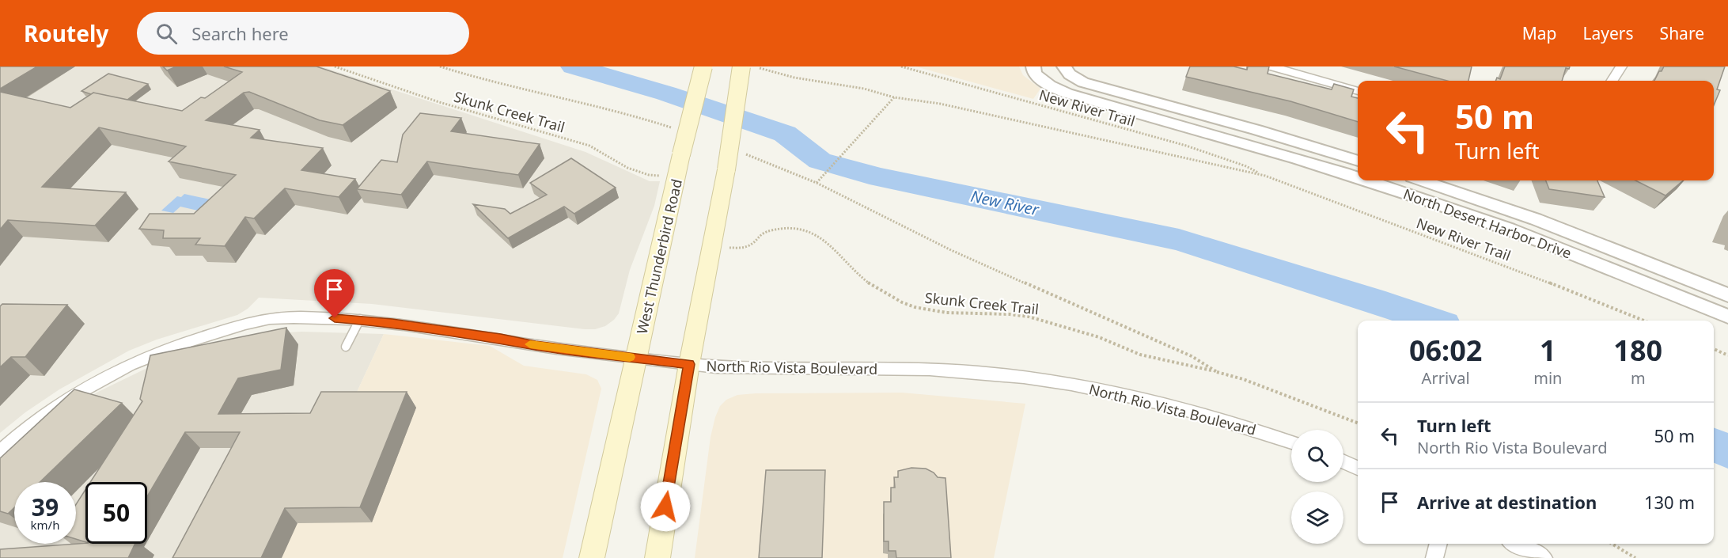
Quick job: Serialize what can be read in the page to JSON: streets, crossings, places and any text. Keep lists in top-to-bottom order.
{
  "streets": {
    "main road": ["West Thunderbird Road"],
    "street": ["North Desert Harbor Drive", "North Rio Vista Boulevard"],
    "path": ["New River Trail", "Skunk Creek Trail"]
  },
  "crossings": [
    ["Skunk Creek Trail", "West Thunderbird Road"],
    ["West Thunderbird Road", "North Rio Vista Boulevard"]
  ],
  "water": ["New River"],
  "page": {
    "header": "Routely",
    "search": "Search here",
    "nav": ["Map", "Layers", "Share"],
    "turn": ["50 m", "Turn left"],
    "eta": [
      "06:02",
      "Arrival",
      "1",
      "min",
      "180",
      "m"
    ],
    "list": [
      {
        "name": "Turn left",
        "note": "North Rio Vista Boulevard",
        "value": "50 m"
      },
      {
        "name": "Arrive at destination",
        "value": "130 m"
      }
    ],
    "speed": "39 km/h",
    "limit": "50"
  }
}
